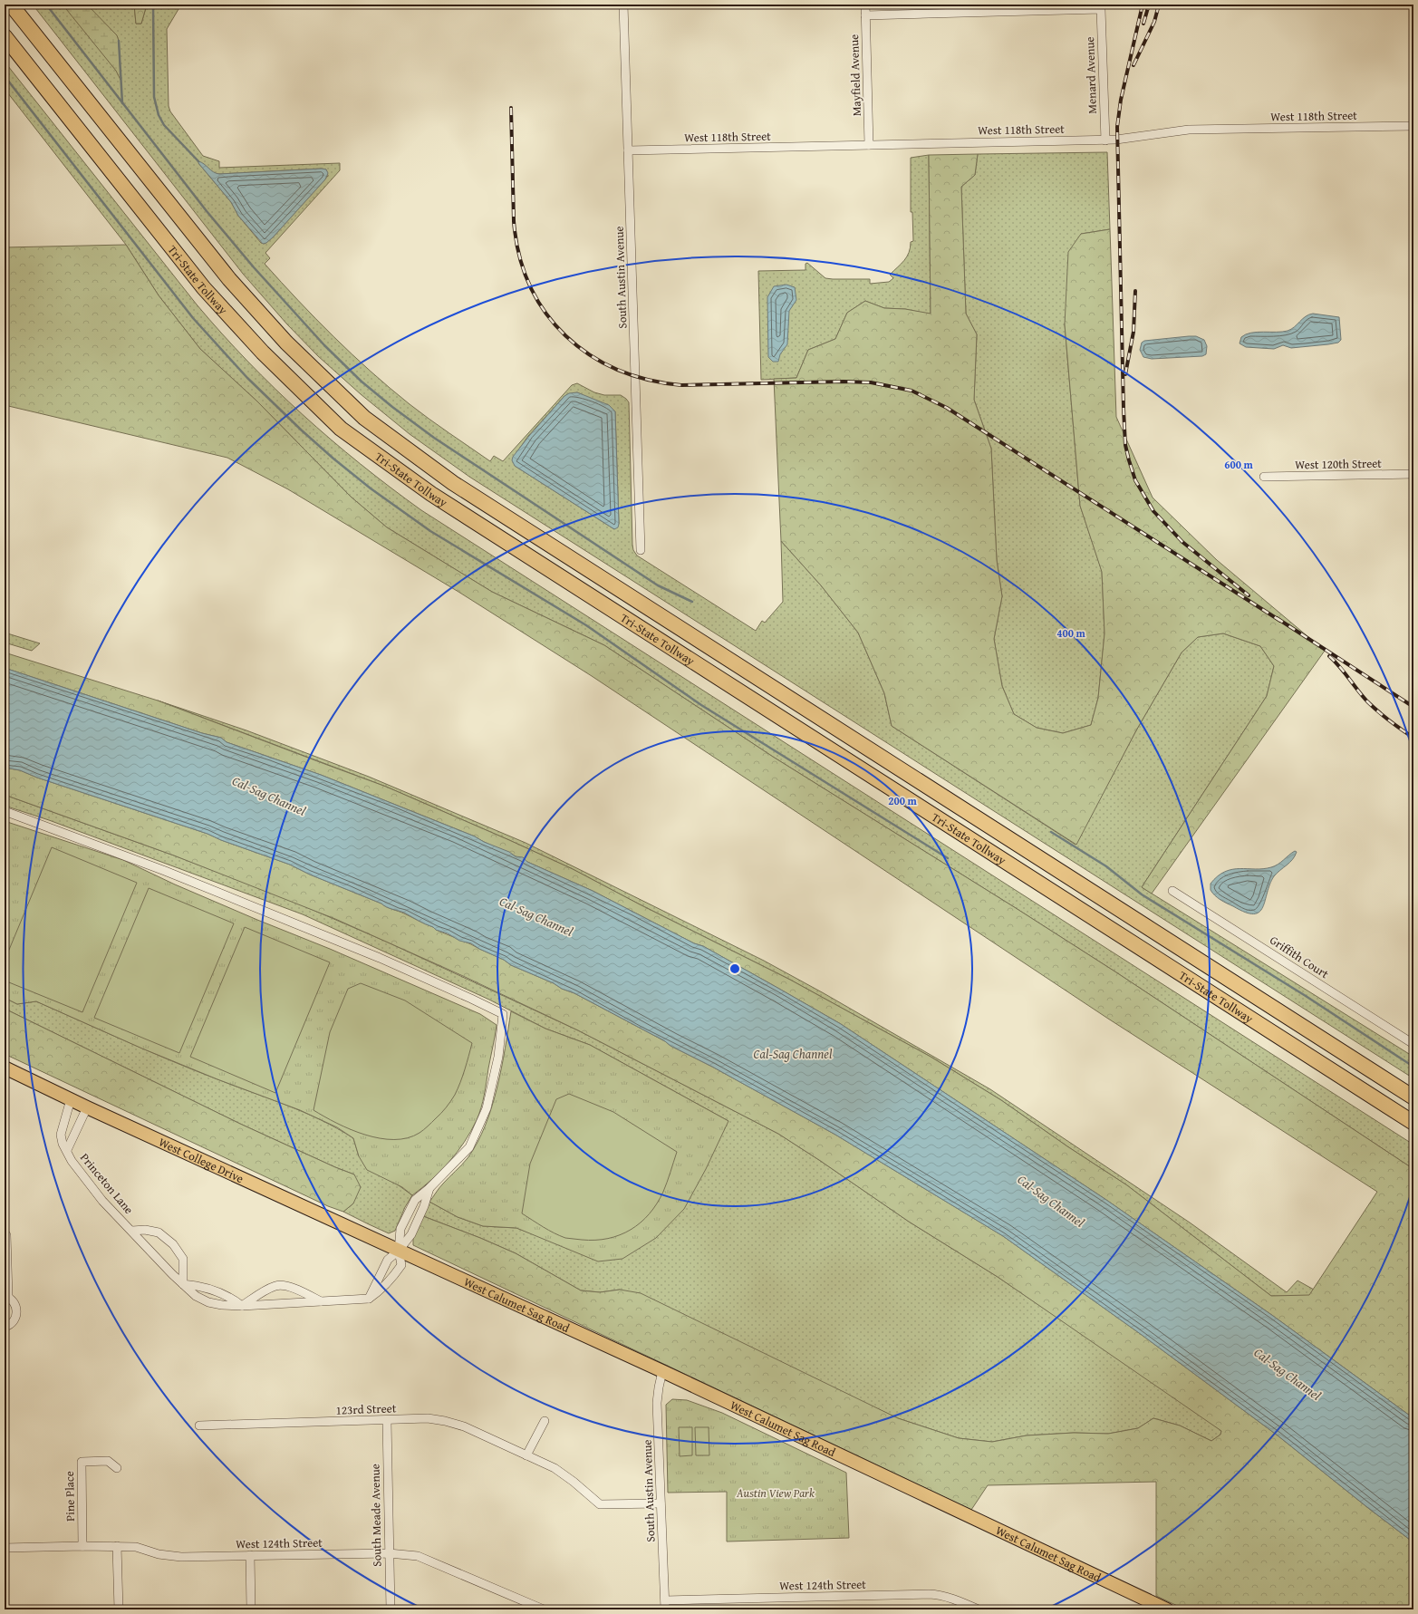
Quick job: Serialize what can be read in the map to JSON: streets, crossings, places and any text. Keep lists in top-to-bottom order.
{
  "streets": {
    "highway": ["Tri-State Tollway"],
    "main road": ["West College Drive", "West Calumet Sag Road"],
    "street": [
      "Mayfield Avenue",
      "Menard Avenue",
      "West 118th Street",
      "South Austin Avenue",
      "West 120th Street",
      "Griffith Court",
      "Princeton Lane",
      "123rd Street",
      "Pine Place",
      "South Meade Avenue",
      "West 124th Street"
    ]
  },
  "crossings": [
    ["Mayfield Avenue", "Menard Avenue"],
    ["Mayfield Avenue", "West 118th Street"],
    ["Menard Avenue", "West 118th Street"],
    ["West 118th Street", "South Austin Avenue"],
    ["South Austin Avenue", "West Calumet Sag Road"],
    ["South Austin Avenue", "123rd Street"],
    ["South Austin Avenue", "West 124th Street"],
    ["West College Drive", "Princeton Lane"],
    ["West College Drive", "West Calumet Sag Road"],
    ["Princeton Lane", "West Calumet Sag Road"],
    ["123rd Street", "South Meade Avenue"],
    ["Pine Place", "West 124th Street"],
    ["South Meade Avenue", "West 124th Street"]
  ],
  "water": ["Cal-Sag Channel"],
  "parks": ["Austin View Park"],
  "rings": ["600 m", "400 m", "200 m"]
}
